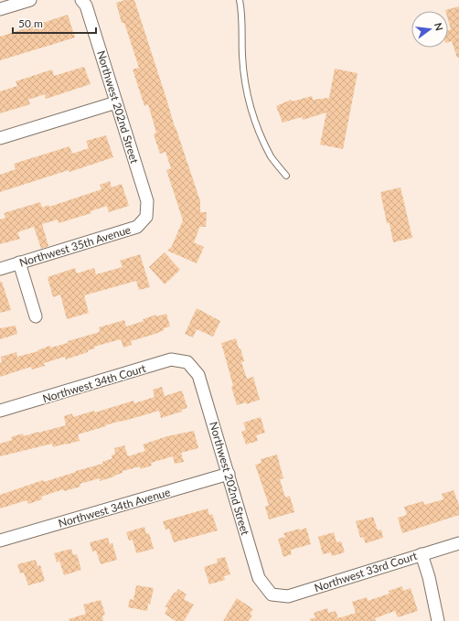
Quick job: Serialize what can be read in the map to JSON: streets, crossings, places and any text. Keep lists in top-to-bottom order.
{
  "streets": {
    "street": [
      "Northwest 202nd Street",
      "Northwest 35th Avenue",
      "Northwest 34th Court",
      "Northwest 34th Avenue",
      "Northwest 33rd Court"
    ]
  },
  "crossings": [
    ["Northwest 202nd Street", "Northwest 35th Avenue"],
    ["Northwest 202nd Street", "Northwest 34th Court"],
    ["Northwest 202nd Street", "Northwest 34th Avenue"],
    ["Northwest 202nd Street", "Northwest 33rd Court"]
  ],
  "scale_bar": "50 m",
  "north": "right"
}
